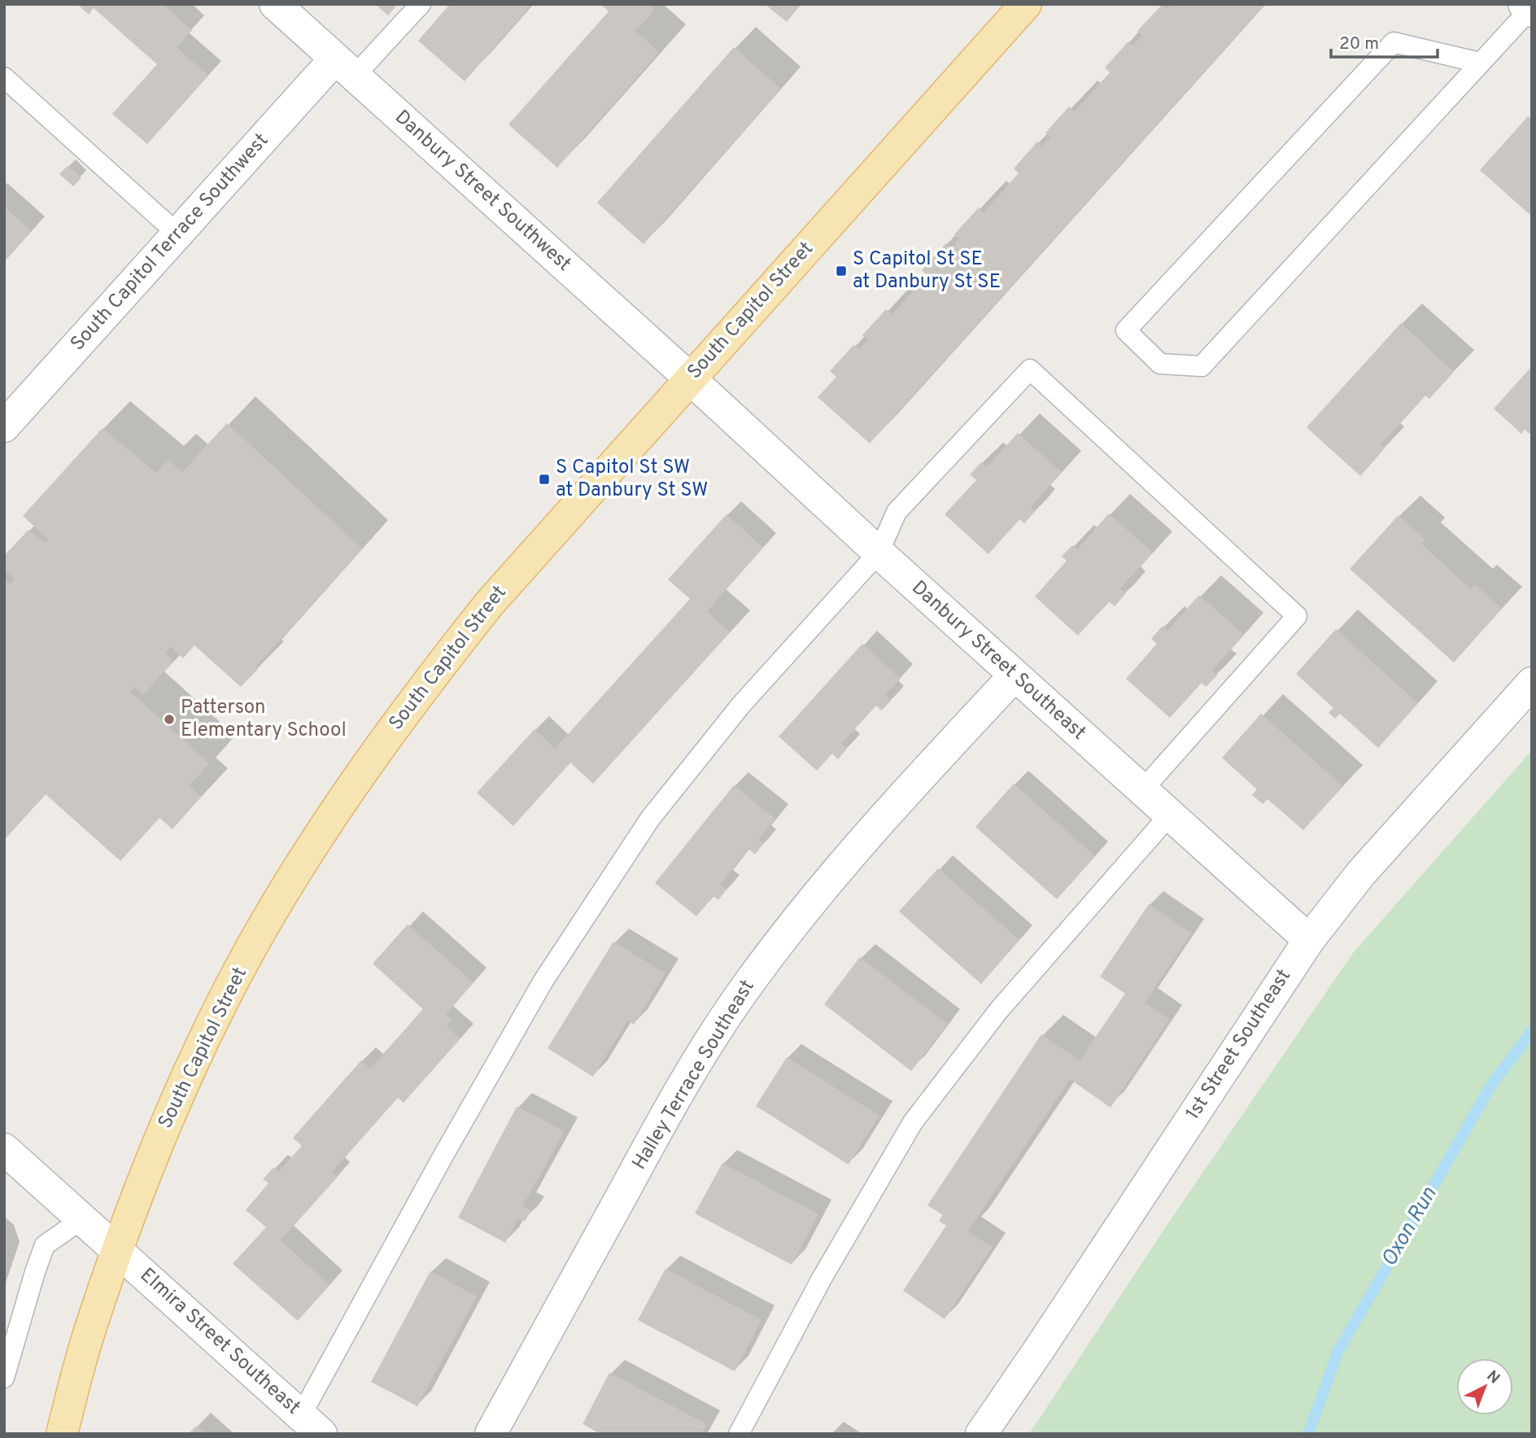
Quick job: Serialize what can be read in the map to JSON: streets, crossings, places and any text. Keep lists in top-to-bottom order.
{
  "streets": {
    "main road": ["South Capitol Street"],
    "street": [
      "Danbury Street Southwest",
      "South Capitol Terrace Southwest",
      "Danbury Street Southeast",
      "1st Street Southeast",
      "Halley Terrace Southeast",
      "Elmira Street Southeast"
    ]
  },
  "crossings": [
    ["Danbury Street Southwest", "South Capitol Terrace Southwest"],
    ["Danbury Street Southwest", "South Capitol Street"],
    ["Danbury Street Southwest", "Danbury Street Southeast"],
    ["South Capitol Street", "Danbury Street Southeast"],
    ["South Capitol Street", "Elmira Street Southeast"],
    ["Danbury Street Southeast", "1st Street Southeast"],
    ["Danbury Street Southeast", "Halley Terrace Southeast"]
  ],
  "water": ["Oxon Run"],
  "places": {
    "transit": ["S Capitol St SE at Danbury St SE", "S Capitol St SW at Danbury St SW"],
    "other": ["Patterson Elementary School"]
  },
  "scale_bar": "20 m",
  "north": "top right"
}
